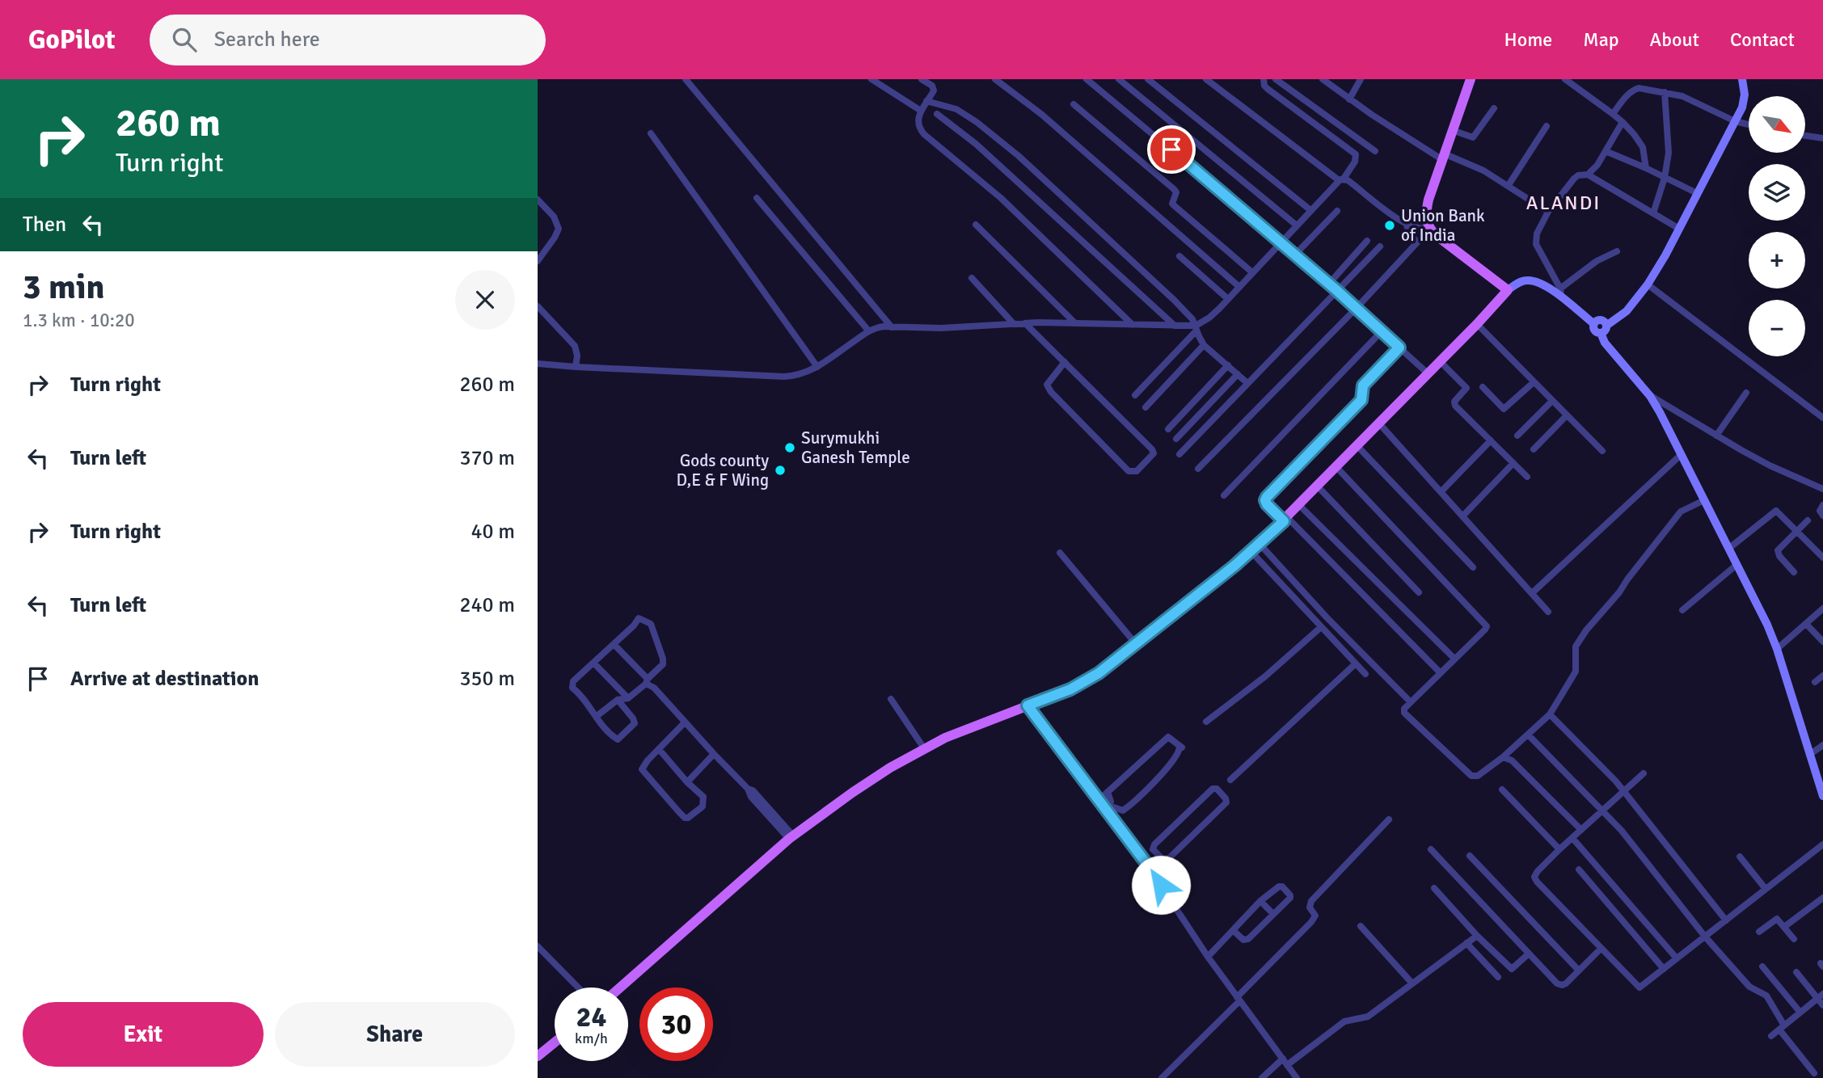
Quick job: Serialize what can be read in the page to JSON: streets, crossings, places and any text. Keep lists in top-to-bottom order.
{
  "districts": ["ALANDI"],
  "places": ["Union Bank of India", "Surymukhi Ganesh Temple", "Gods county D,E & F Wing"],
  "north": "bottom right",
  "page": {
    "header": "GoPilot",
    "search": "Search here",
    "nav": [
      "Home",
      "Map",
      "About",
      "Contact"
    ],
    "turn": ["260 m", "Turn right"],
    "map_buttons": ["+", "−"],
    "then": "Then",
    "heading": ["3 min", "1.3 km · 10:20"],
    "list": [
      {
        "name": "Turn right",
        "value": "260 m"
      },
      {
        "name": "Turn left",
        "value": "370 m"
      },
      {
        "name": "Turn right",
        "value": "40 m"
      },
      {
        "name": "Turn left",
        "value": "240 m"
      },
      {
        "name": "Arrive at destination",
        "value": "350 m"
      }
    ],
    "speed": "24 km/h",
    "limit": "30",
    "buttons": ["Exit", "Share"]
  }
}
